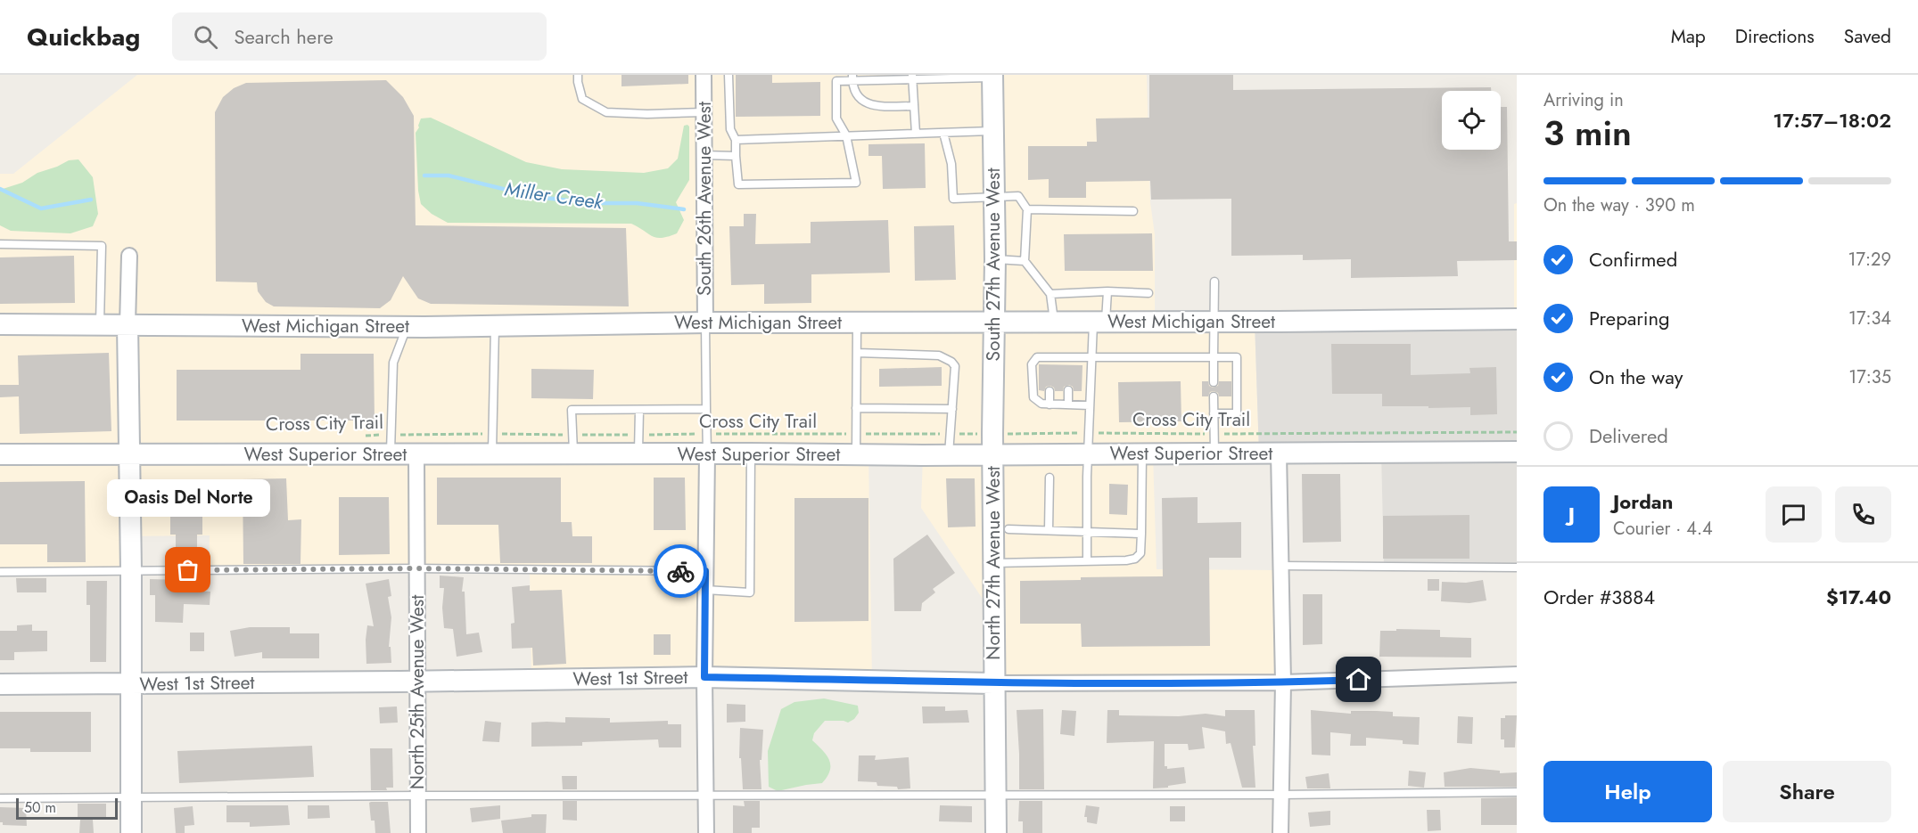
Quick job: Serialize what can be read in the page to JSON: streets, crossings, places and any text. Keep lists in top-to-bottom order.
{
  "streets": {
    "street": [
      "South 26th Avenue West",
      "South 27th Avenue West",
      "West Michigan Street",
      "West Superior Street",
      "North 27th Avenue West",
      "West 1st Street",
      "North 25th Avenue West"
    ],
    "path": ["Cross City Trail"]
  },
  "crossings": [
    ["South 26th Avenue West", "West Michigan Street"],
    ["South 27th Avenue West", "West Michigan Street"],
    ["South 27th Avenue West", "Cross City Trail"],
    ["South 27th Avenue West", "West Superior Street"],
    ["South 27th Avenue West", "North 27th Avenue West"],
    ["Cross City Trail", "West Superior Street"],
    ["West Superior Street", "North 27th Avenue West"],
    ["West Superior Street", "North 25th Avenue West"],
    ["North 27th Avenue West", "West 1st Street"],
    ["West 1st Street", "North 25th Avenue West"]
  ],
  "water": ["Miller Creek"],
  "places": ["Oasis Del Norte"],
  "scale_bar": "50 m",
  "page": {
    "header": "Quickbag",
    "search": "Search here",
    "nav": ["Map", "Directions", "Saved"],
    "heading": ["3 min", "Arriving in", "17:57–18:02"],
    "panel": [
      "Jordan",
      "Courier · 4.4",
      "Order #3884",
      "$17.40"
    ],
    "bar": "On the way · 390 m",
    "list": [
      ["Confirmed", "17:29"],
      ["Preparing", "17:34"],
      ["On the way", "17:35"],
      "Delivered"
    ],
    "bubble": "Oasis Del Norte",
    "round": "J",
    "buttons": ["Help", "Share"],
    "scale": "50 m"
  }
}
